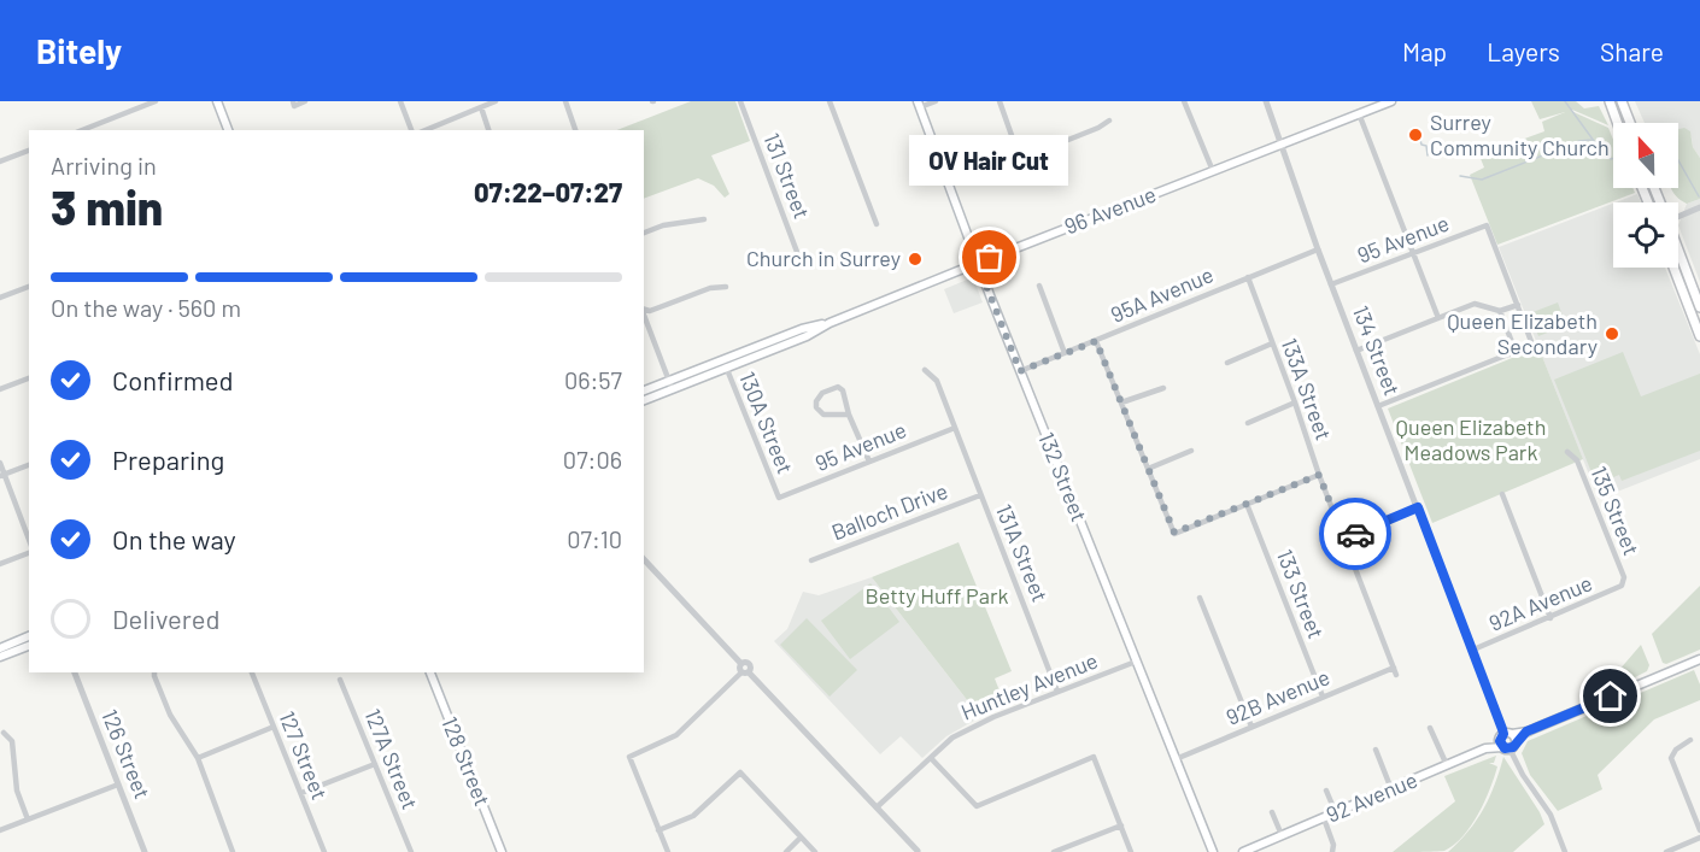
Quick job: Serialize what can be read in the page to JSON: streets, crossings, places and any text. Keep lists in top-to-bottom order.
{
  "streets": {
    "main road": [
      "96 Avenue",
      "132 Street",
      "128 Street",
      "92 Avenue"
    ],
    "street": [
      "131 Street",
      "95 Avenue",
      "95A Avenue",
      "134 Street",
      "133A Street",
      "130A Street",
      "135 Street",
      "Balloch Drive",
      "131A Street",
      "133 Street",
      "92A Avenue",
      "Huntley Avenue",
      "92B Avenue",
      "126 Street",
      "127 Street",
      "127A Street"
    ]
  },
  "crossings": [
    ["96 Avenue", "134 Street"],
    ["96 Avenue", "130A Street"],
    ["96 Avenue", "132 Street"],
    ["95 Avenue", "134 Street"],
    ["95 Avenue", "130A Street"],
    ["95 Avenue", "131A Street"],
    ["95A Avenue", "134 Street"],
    ["95A Avenue", "133A Street"],
    ["95A Avenue", "132 Street"],
    ["134 Street", "92A Avenue"],
    ["134 Street", "92 Avenue"],
    ["133A Street", "92B Avenue"],
    ["132 Street", "Huntley Avenue"],
    ["132 Street", "92B Avenue"],
    ["135 Street", "92A Avenue"],
    ["Balloch Drive", "131A Street"],
    ["131A Street", "Huntley Avenue"],
    ["133 Street", "92B Avenue"]
  ],
  "parks": ["Queen Elizabeth Meadows Park", "Betty Huff Park"],
  "places": [
    "Surrey Community Church",
    "OV Hair Cut",
    "Church in Surrey",
    "Queen Elizabeth Secondary"
  ],
  "north": "top",
  "page": {
    "header": "Bitely",
    "nav": ["Map", "Layers", "Share"],
    "heading": ["3 min", "Arriving in", "07:22–07:27"],
    "bubble": "OV Hair Cut",
    "bar": "On the way · 560 m",
    "list": [
      ["Confirmed", "06:57"],
      ["Preparing", "07:06"],
      ["On the way", "07:10"],
      "Delivered"
    ]
  }
}
